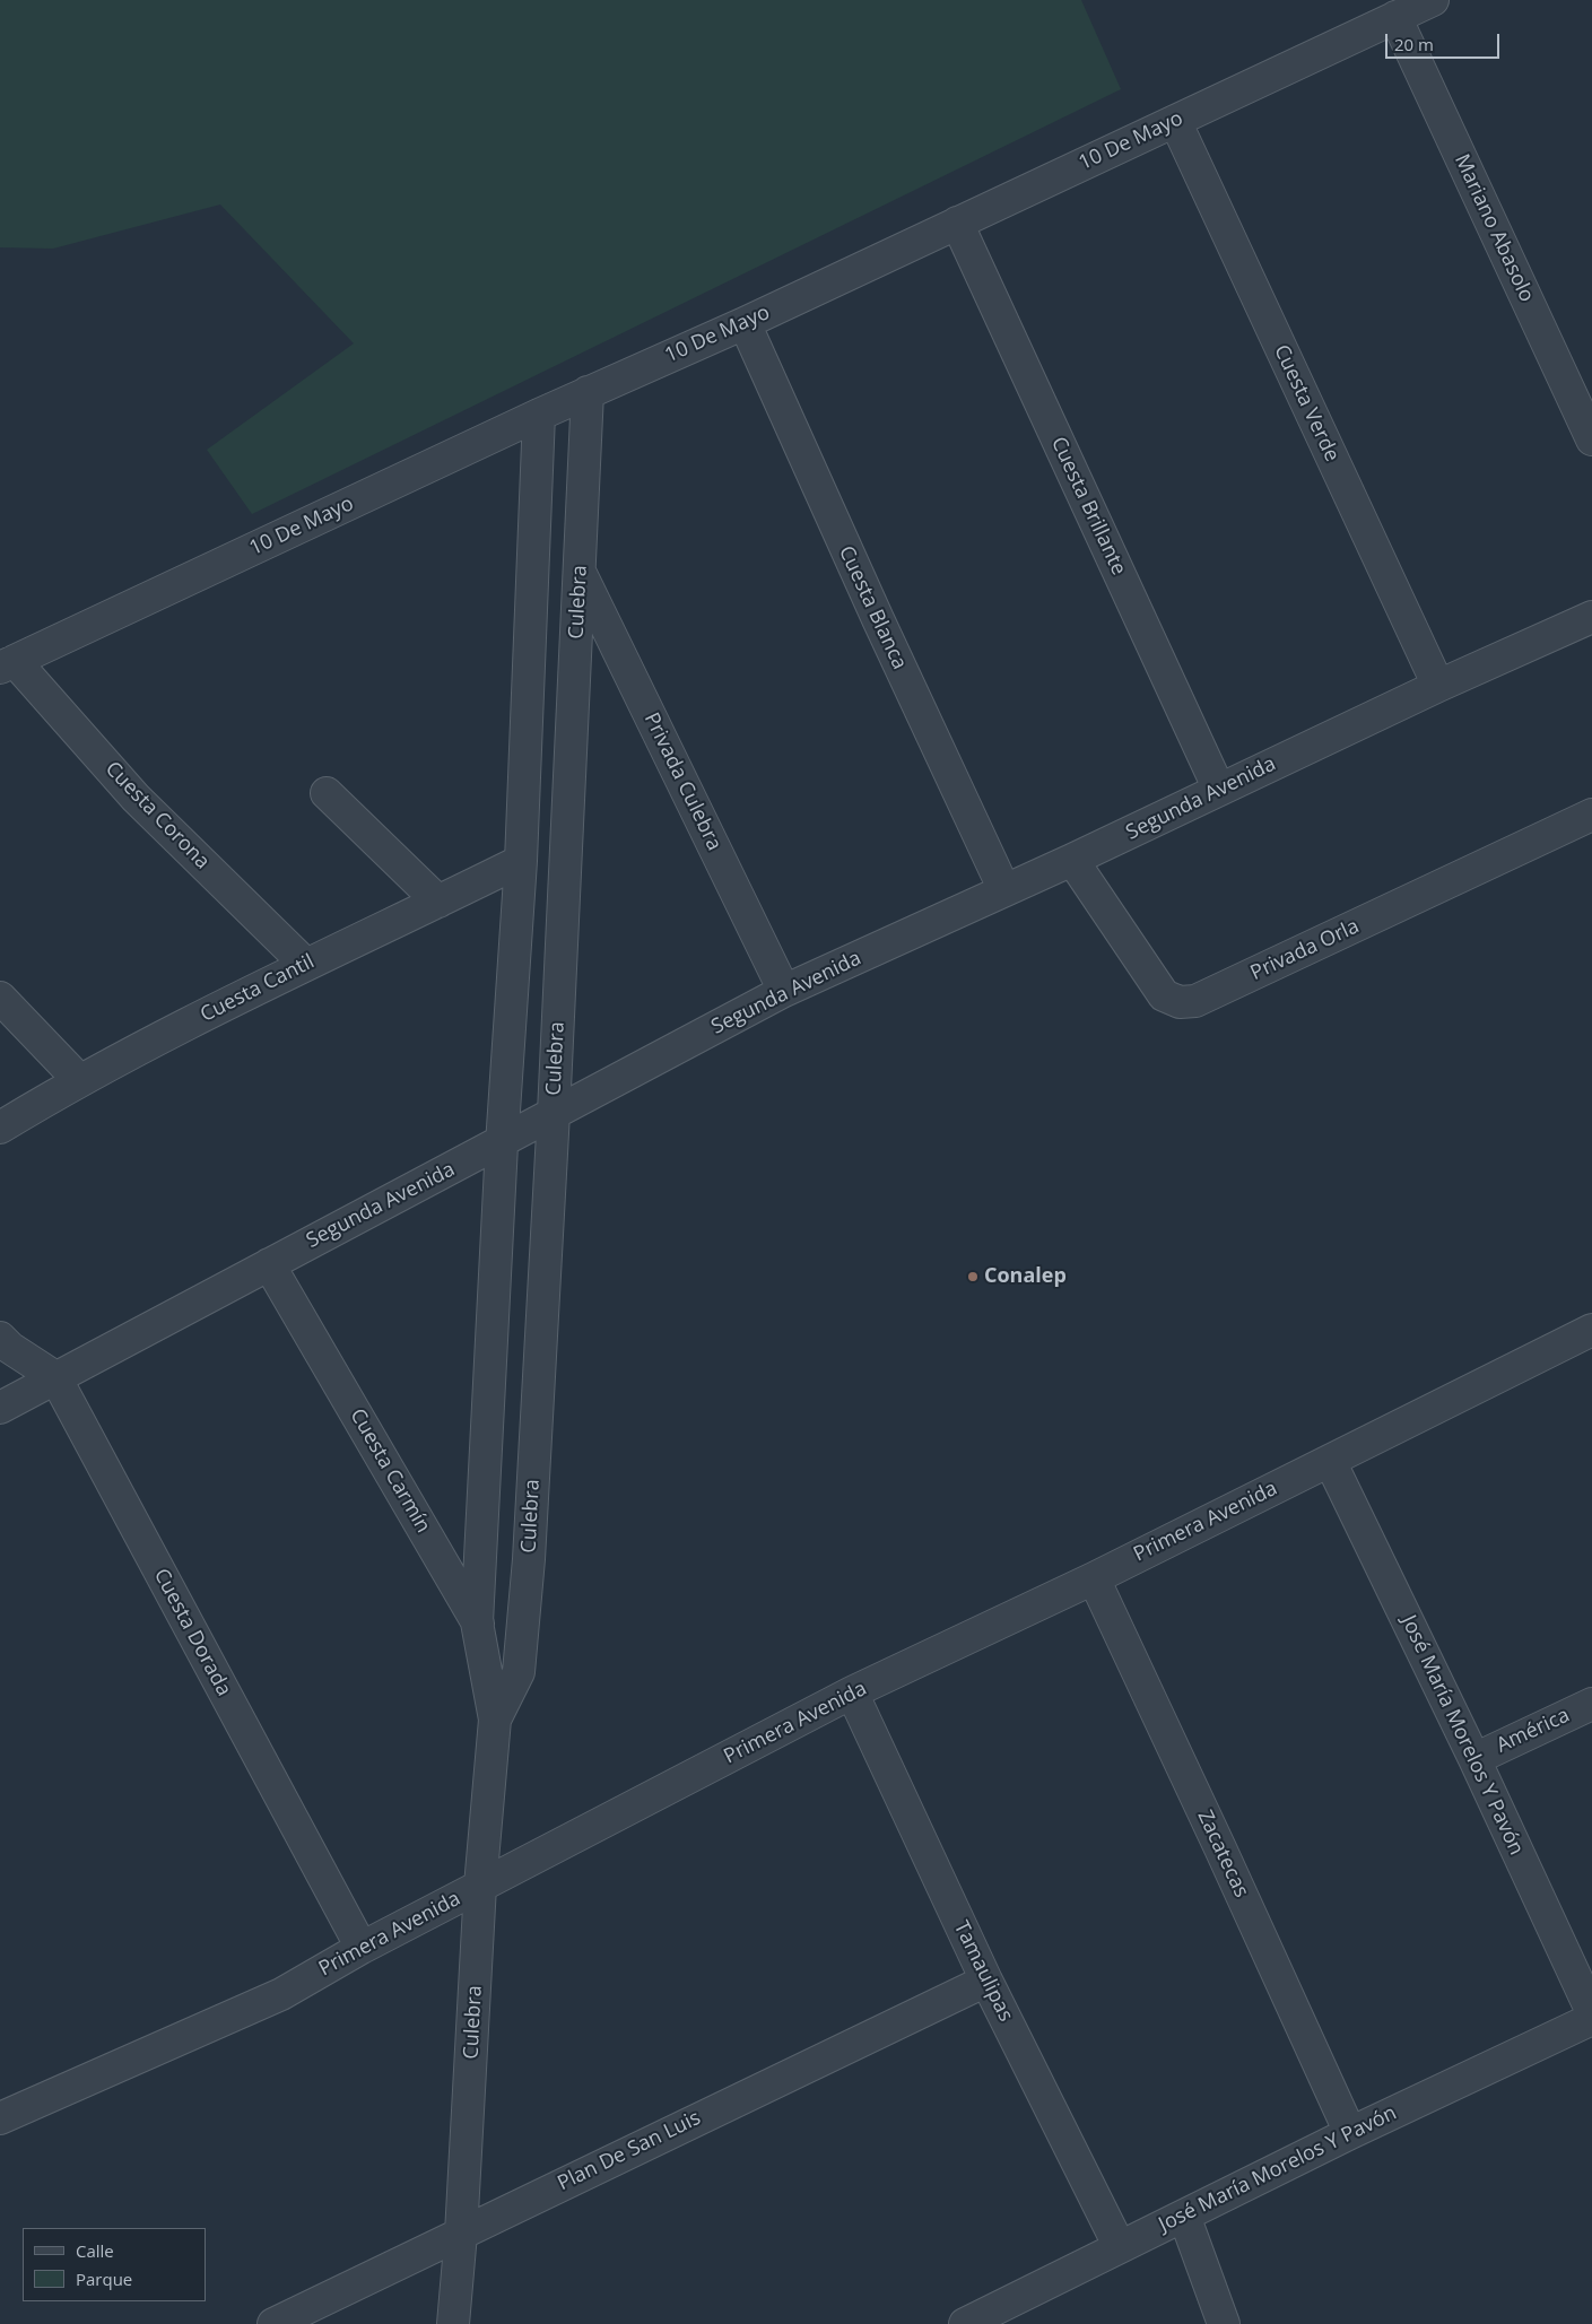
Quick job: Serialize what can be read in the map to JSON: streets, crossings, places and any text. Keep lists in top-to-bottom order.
{
  "streets": {
    "street": [
      "10 De Mayo",
      "Mariano Abasolo",
      "Cuesta Verde",
      "Cuesta Brillante",
      "Culebra",
      "Cuesta Blanca",
      "Privada Culebra",
      "Segunda Avenida",
      "Cuesta Corona",
      "Privada Orla",
      "Cuesta Cantil",
      "Cuesta Carmín",
      "Primera Avenida",
      "Cuesta Dorada",
      "América",
      "José María Morelos Y Pavón",
      "Zacatecas",
      "Tamaulipas",
      "Plan De San Luis"
    ]
  },
  "crossings": [
    ["10 De Mayo", "Mariano Abasolo"],
    ["10 De Mayo", "Cuesta Verde"],
    ["10 De Mayo", "Cuesta Brillante"],
    ["10 De Mayo", "Culebra"],
    ["10 De Mayo", "Cuesta Blanca"],
    ["10 De Mayo", "Cuesta Corona"],
    ["Cuesta Verde", "Segunda Avenida"],
    ["Cuesta Brillante", "Segunda Avenida"],
    ["Culebra", "Privada Culebra"],
    ["Culebra", "Segunda Avenida"],
    ["Culebra", "Cuesta Cantil"],
    ["Culebra", "Cuesta Carmín"],
    ["Culebra", "Primera Avenida"],
    ["Culebra", "Plan De San Luis"],
    ["Cuesta Blanca", "Segunda Avenida"],
    ["Privada Culebra", "Segunda Avenida"],
    ["Segunda Avenida", "Privada Orla"],
    ["Segunda Avenida", "Cuesta Carmín"],
    ["Segunda Avenida", "Cuesta Dorada"],
    ["Cuesta Corona", "Cuesta Cantil"],
    ["Primera Avenida", "Cuesta Dorada"],
    ["Primera Avenida", "José María Morelos Y Pavón"],
    ["Primera Avenida", "Zacatecas"],
    ["Primera Avenida", "Tamaulipas"],
    ["América", "José María Morelos Y Pavón"],
    ["José María Morelos Y Pavón", "Zacatecas"],
    ["José María Morelos Y Pavón", "Tamaulipas"],
    ["Tamaulipas", "Plan De San Luis"]
  ],
  "places": ["Conalep"],
  "legend": ["Calle", "Parque"],
  "scale_bar": "20 m"
}
